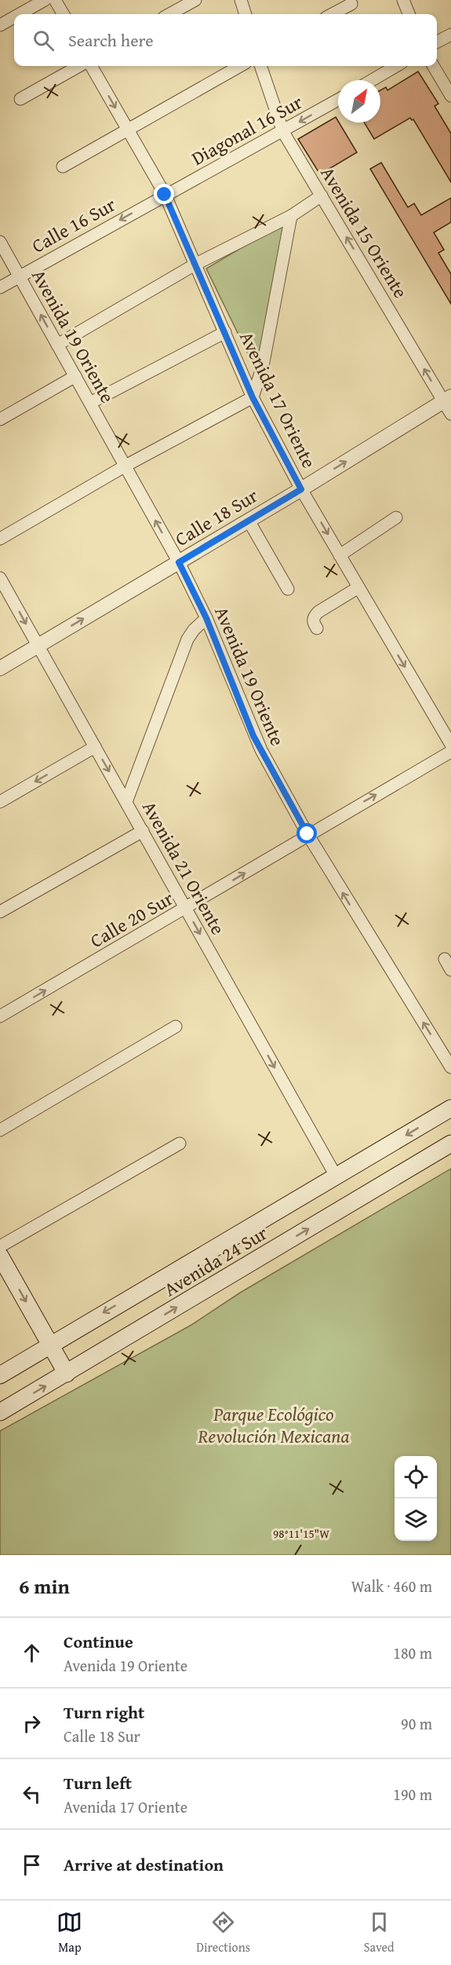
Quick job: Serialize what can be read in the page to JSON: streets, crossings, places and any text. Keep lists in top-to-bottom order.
{
  "streets": {
    "main road": ["Avenida 24 Sur"],
    "street": [
      "Diagonal 16 Sur",
      "Calle 16 Sur",
      "Avenida 15 Oriente",
      "Avenida 19 Oriente",
      "Avenida 17 Oriente",
      "Calle 18 Sur",
      "Avenida 21 Oriente",
      "Calle 20 Sur"
    ]
  },
  "crossings": [
    ["Diagonal 16 Sur", "Calle 16 Sur"],
    ["Diagonal 16 Sur", "Avenida 15 Oriente"],
    ["Diagonal 16 Sur", "Avenida 17 Oriente"],
    ["Calle 16 Sur", "Avenida 19 Oriente"],
    ["Calle 16 Sur", "Avenida 17 Oriente"],
    ["Avenida 15 Oriente", "Calle 18 Sur"],
    ["Avenida 19 Oriente", "Calle 18 Sur"],
    ["Avenida 19 Oriente", "Calle 20 Sur"],
    ["Avenida 17 Oriente", "Calle 18 Sur"],
    ["Calle 18 Sur", "Avenida 21 Oriente"],
    ["Avenida 21 Oriente", "Calle 20 Sur"],
    ["Avenida 21 Oriente", "Avenida 24 Sur"]
  ],
  "one_way": [
    "Avenida 15 Oriente",
    "Avenida 19 Oriente",
    "Avenida 17 Oriente",
    "Avenida 21 Oriente"
  ],
  "parks": ["Parque Ecológico Revolución Mexicana"],
  "north": "top right",
  "page": {
    "search": "Search here",
    "heading": ["6 min", "Walk · 460 m"],
    "list": [
      ["Continue", "Avenida 19 Oriente", "180 m"],
      ["Turn right", "Calle 18 Sur", "90 m"],
      ["Turn left", "Avenida 17 Oriente", "190 m"],
      "Arrive at destination"
    ],
    "nav": ["Map", "Directions", "Saved"]
  },
  "coordinates": ["98°11'15\"W"]
}
